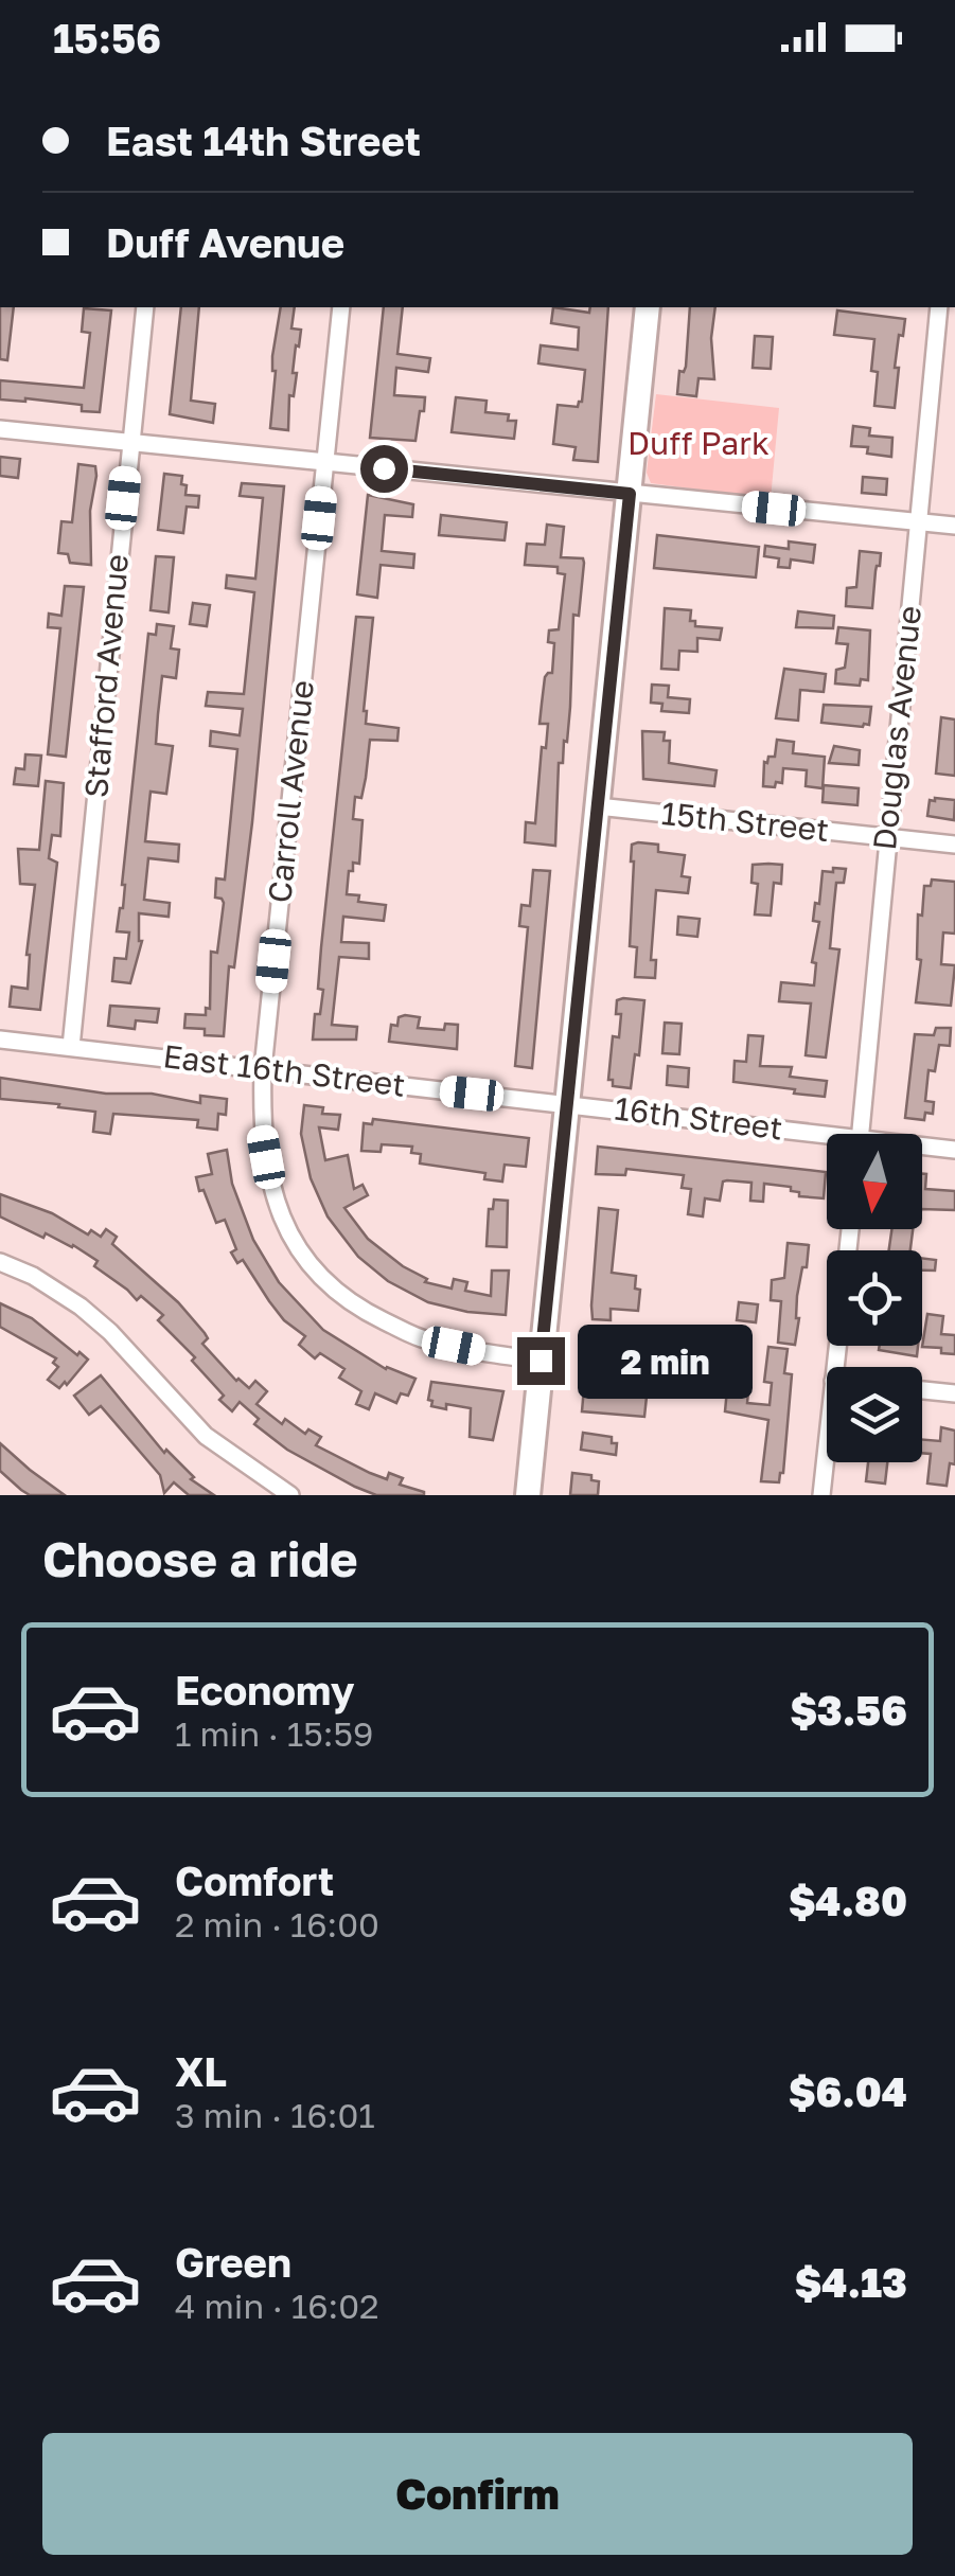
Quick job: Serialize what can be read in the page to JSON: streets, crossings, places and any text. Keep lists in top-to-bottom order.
{
  "streets": {
    "street": [
      "Stafford Avenue",
      "Douglas Avenue",
      "Carroll Avenue",
      "15th Street",
      "East 16th Street",
      "16th Street"
    ]
  },
  "crossings": [
    ["Stafford Avenue", "East 16th Street"],
    ["Douglas Avenue", "15th Street"],
    ["Carroll Avenue", "East 16th Street"],
    ["East 16th Street", "16th Street"]
  ],
  "parks": ["Duff Park"],
  "north": "bottom",
  "page": {
    "status": "15:56",
    "banner": ["East 14th Street", "Duff Avenue"],
    "bubble": "2 min",
    "heading": "Choose a ride",
    "list": [
      {
        "name": "Economy",
        "note": "1 min · 15:59",
        "value": "$3.56"
      },
      {
        "name": "Comfort",
        "note": "2 min · 16:00",
        "value": "$4.80"
      },
      {
        "name": "XL",
        "note": "3 min · 16:01",
        "value": "$6.04"
      },
      {
        "name": "Green",
        "note": "4 min · 16:02",
        "value": "$4.13"
      }
    ],
    "buttons": "Confirm"
  }
}
